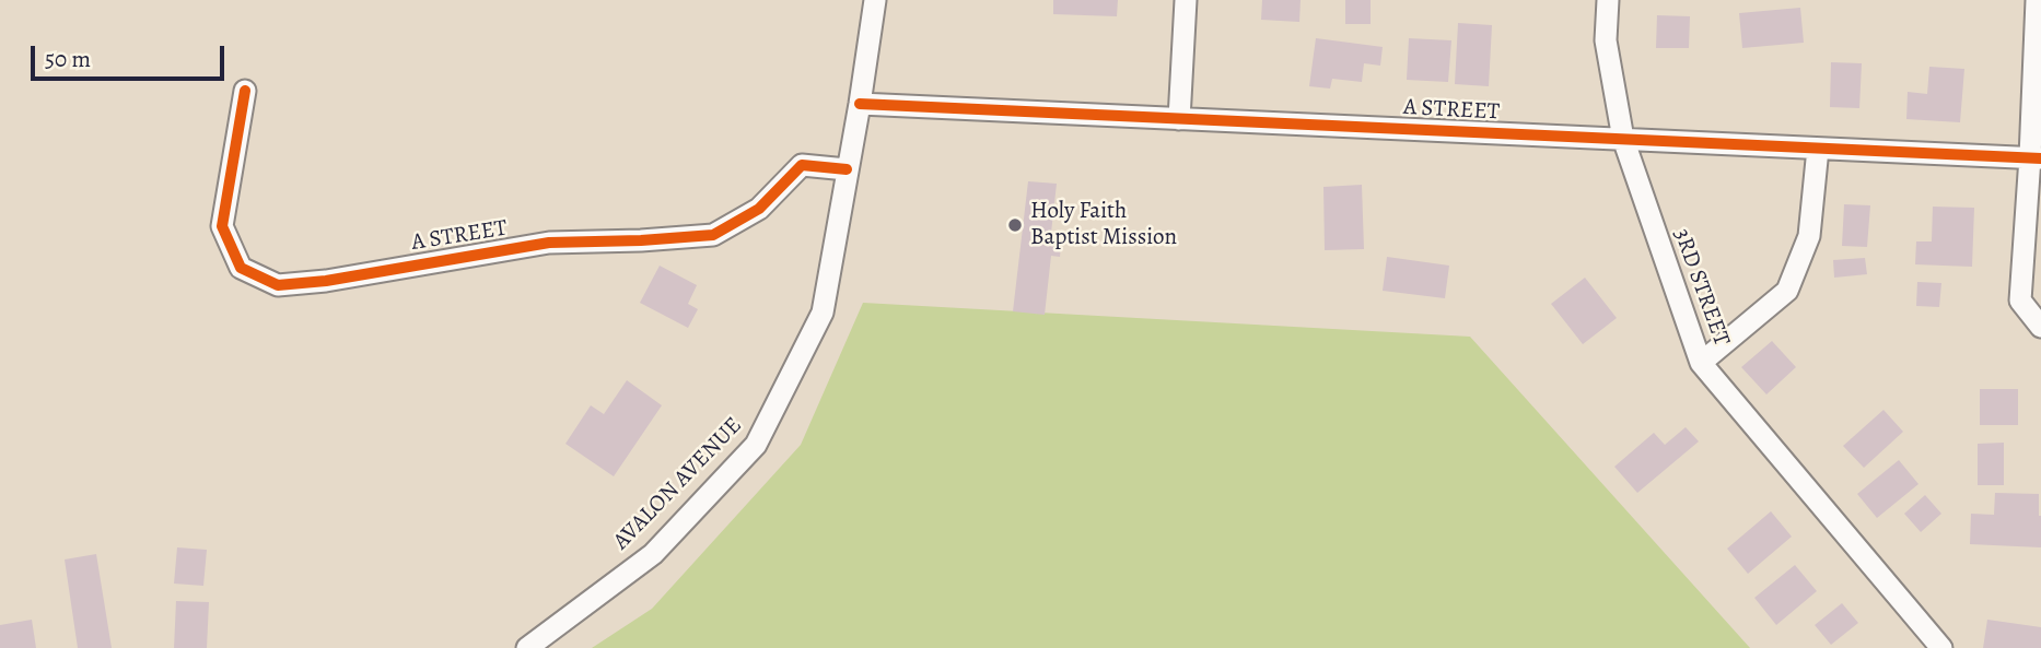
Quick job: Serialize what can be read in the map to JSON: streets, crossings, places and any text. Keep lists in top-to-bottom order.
{
  "streets": {
    "street": ["A STREET", "3RD STREET", "AVALON AVENUE"]
  },
  "crossings": [
    ["A STREET", "3RD STREET"],
    ["A STREET", "AVALON AVENUE"]
  ],
  "places": ["Holy Faith Baptist Mission"],
  "scale_bar": "50 m"
}
